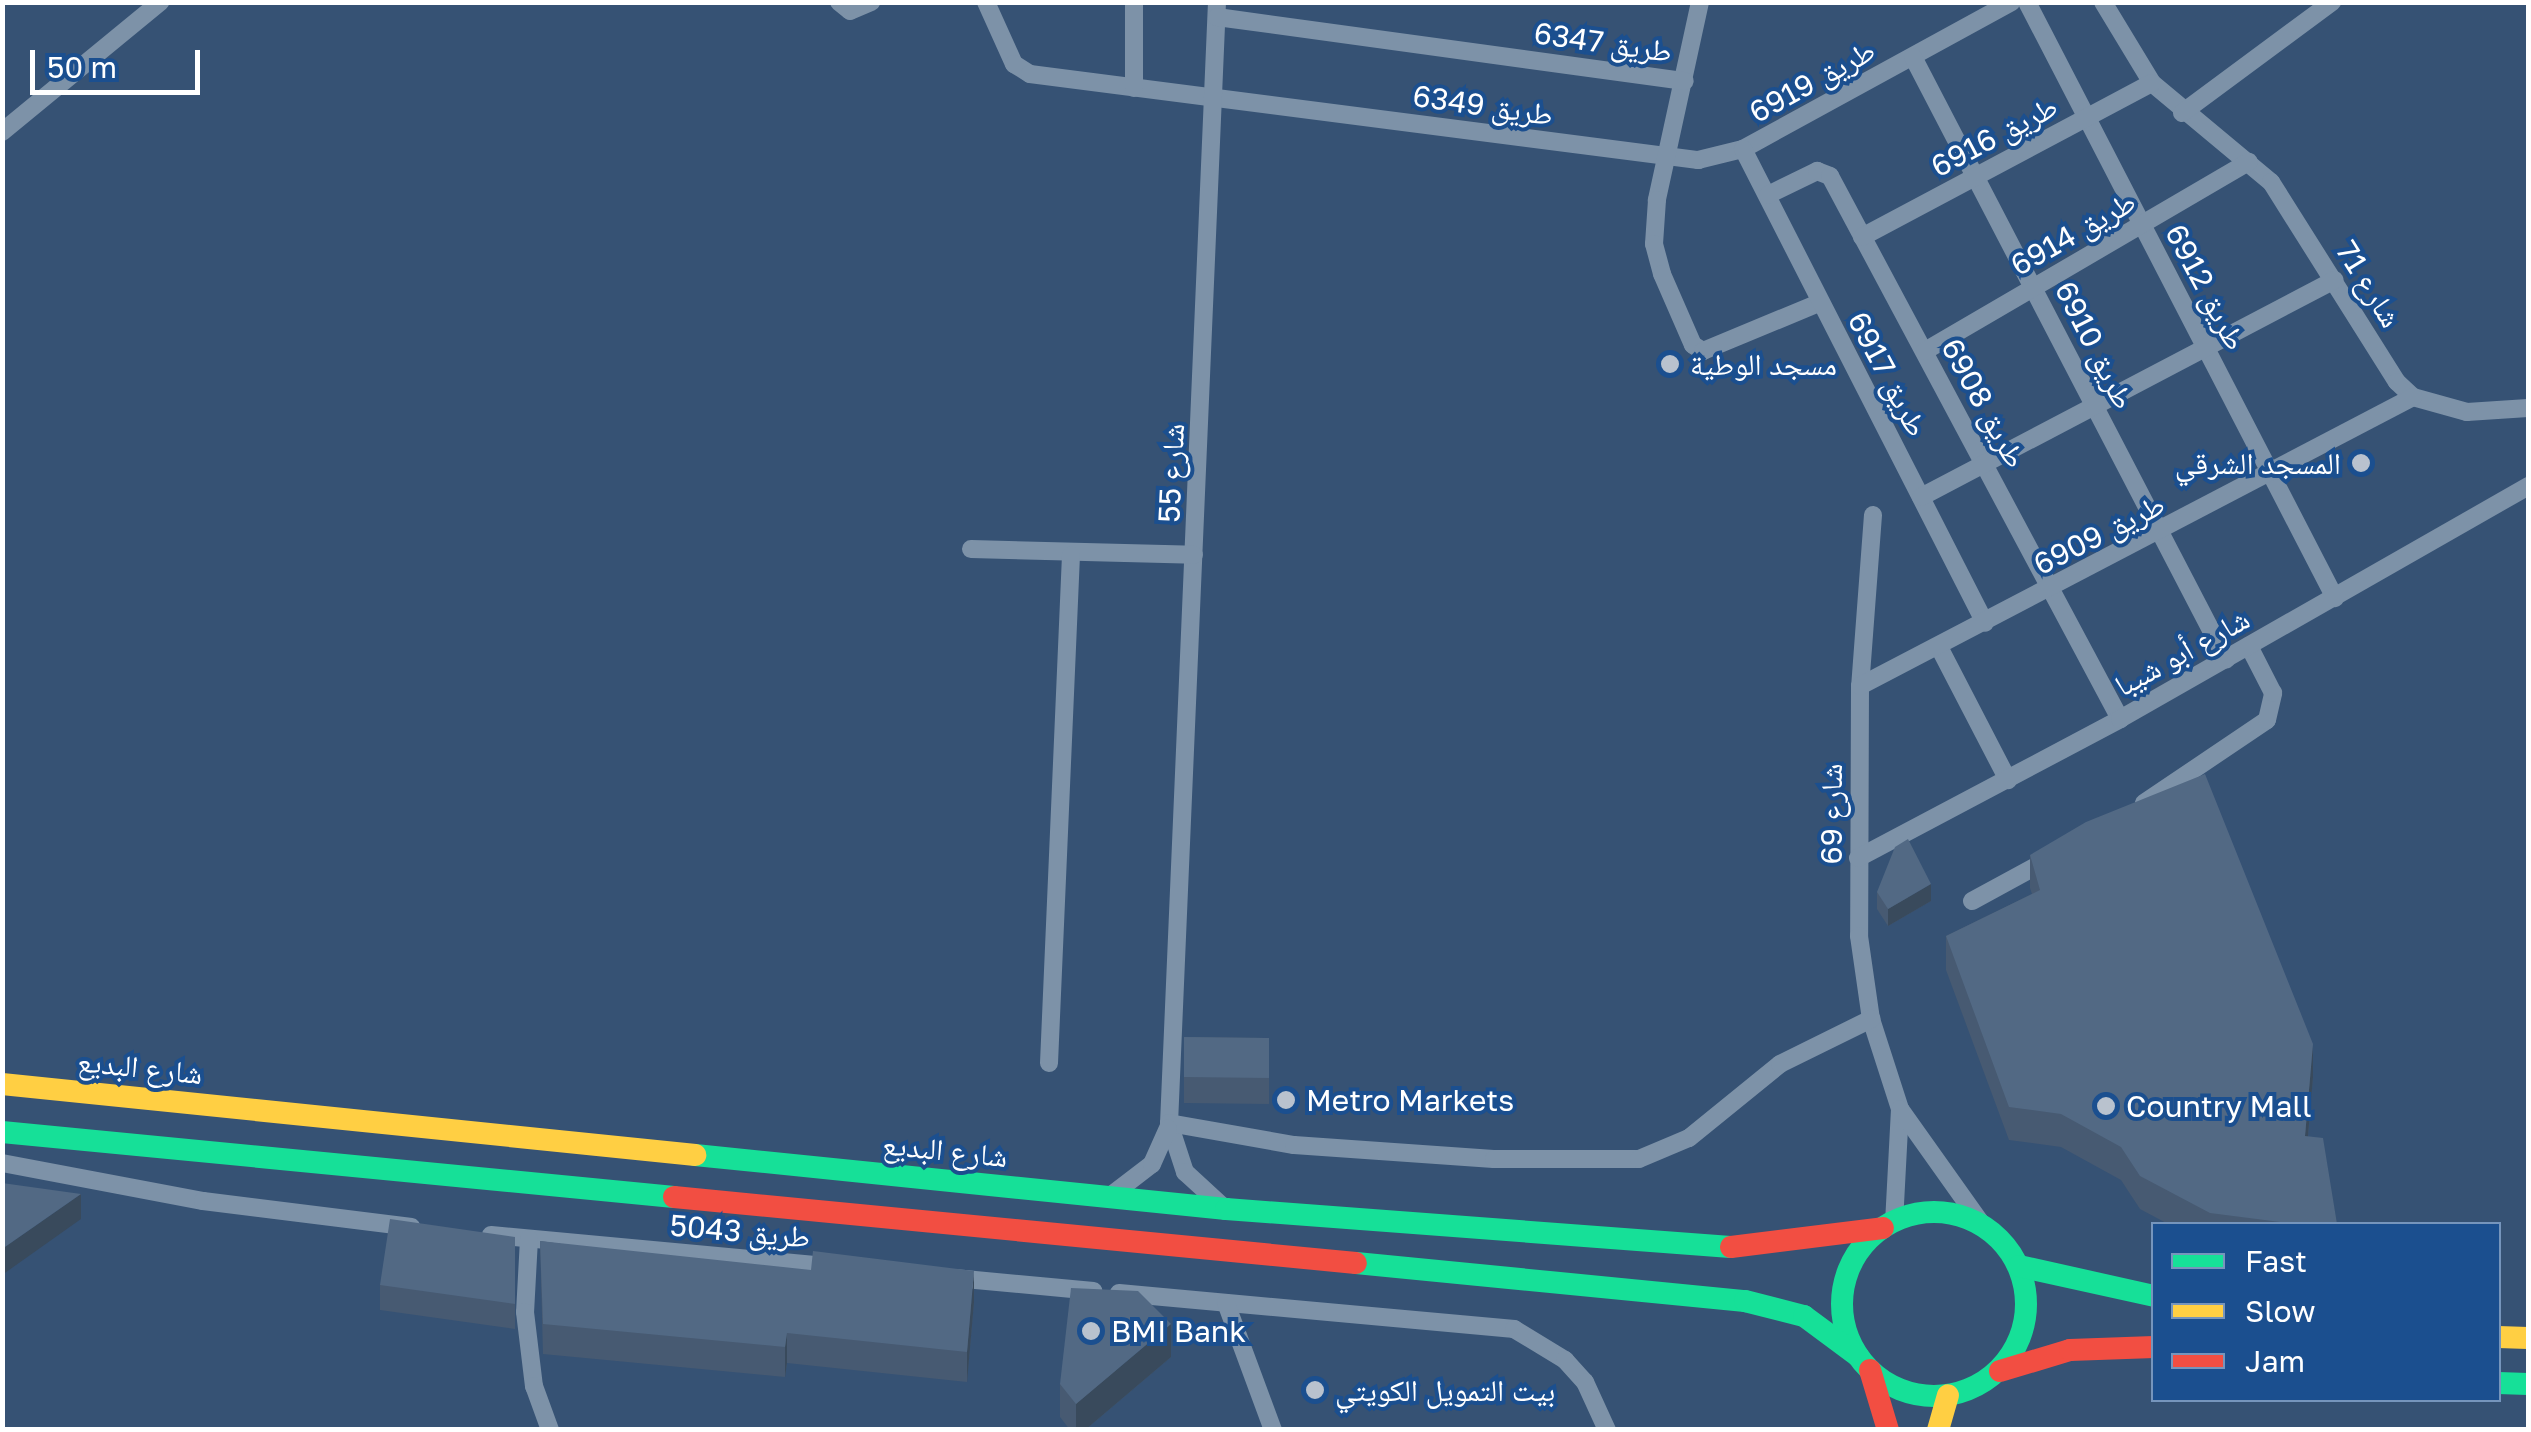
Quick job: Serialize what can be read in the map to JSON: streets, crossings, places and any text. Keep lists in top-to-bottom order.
{
  "streets": {
    "main road": ["شارع البديع"],
    "street": [
      "طريق 6347",
      "طريق 6919",
      "طريق 6349",
      "طريق 6916",
      "طريق 6914",
      "شارع 71",
      "طريق 6912",
      "طريق 6910",
      "طريق 6917",
      "طريق 6908",
      "شارع 55",
      "طريق 6909",
      "شارع أبو شيبا",
      "شارع 69",
      "طريق 5043"
    ]
  },
  "crossings": [
    ["طريق 6347", "شارع 55"],
    ["طريق 6919", "طريق 6349"],
    ["طريق 6919", "طريق 6910"],
    ["طريق 6919", "طريق 6917"],
    ["طريق 6349", "طريق 6917"],
    ["طريق 6349", "شارع 55"],
    ["طريق 6916", "شارع 71"],
    ["طريق 6916", "طريق 6912"],
    ["طريق 6916", "طريق 6910"],
    ["طريق 6916", "طريق 6908"],
    ["طريق 6914", "شارع 71"],
    ["طريق 6914", "طريق 6912"],
    ["طريق 6914", "طريق 6910"],
    ["طريق 6914", "طريق 6908"],
    ["شارع 71", "طريق 6909"],
    ["طريق 6912", "طريق 6909"],
    ["طريق 6912", "شارع أبو شيبا"],
    ["طريق 6910", "طريق 6909"],
    ["طريق 6910", "شارع أبو شيبا"],
    ["طريق 6917", "طريق 6908"],
    ["طريق 6917", "طريق 6909"],
    ["طريق 6908", "طريق 6909"],
    ["طريق 6908", "شارع أبو شيبا"],
    ["شارع 55", "شارع البديع"],
    ["طريق 6909", "شارع 69"],
    ["شارع أبو شيبا", "شارع 69"],
    ["شارع 69", "شارع البديع"]
  ],
  "places": [
    "مسجد الوطية",
    "المسجد الشرقي",
    "Metro Markets",
    "Country Mall",
    "BMI Bank",
    "بيت التمويل الكويتي"
  ],
  "legend": ["Fast", "Slow", "Jam"],
  "scale_bar": "50 m"
}
